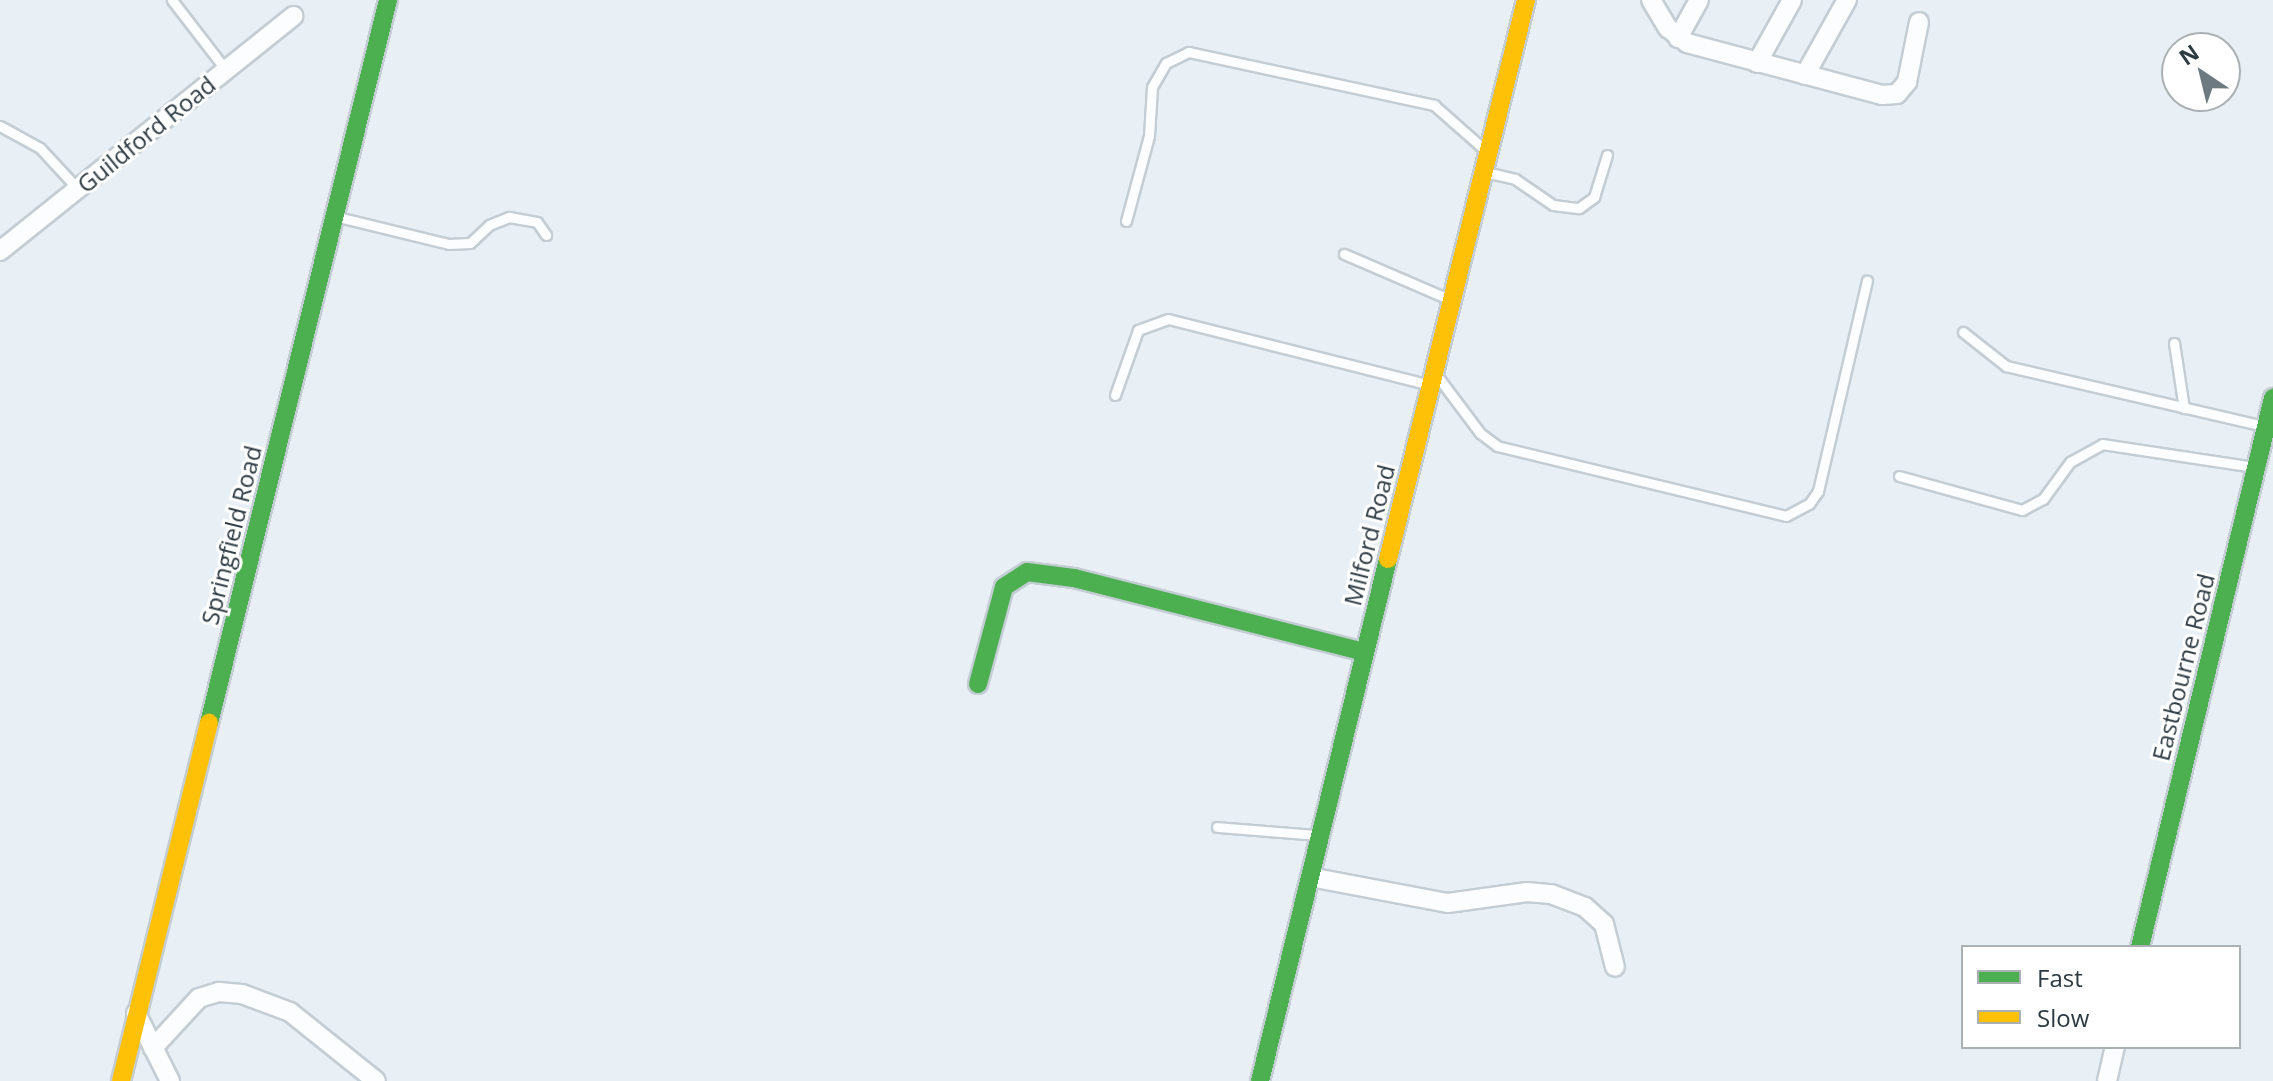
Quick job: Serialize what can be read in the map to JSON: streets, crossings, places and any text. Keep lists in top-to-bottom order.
{
  "streets": {
    "street": [
      "Guildford Road",
      "Springfield Road",
      "Milford Road",
      "Eastbourne Road"
    ]
  },
  "legend": ["Fast", "Slow"],
  "north": "top left"
}
